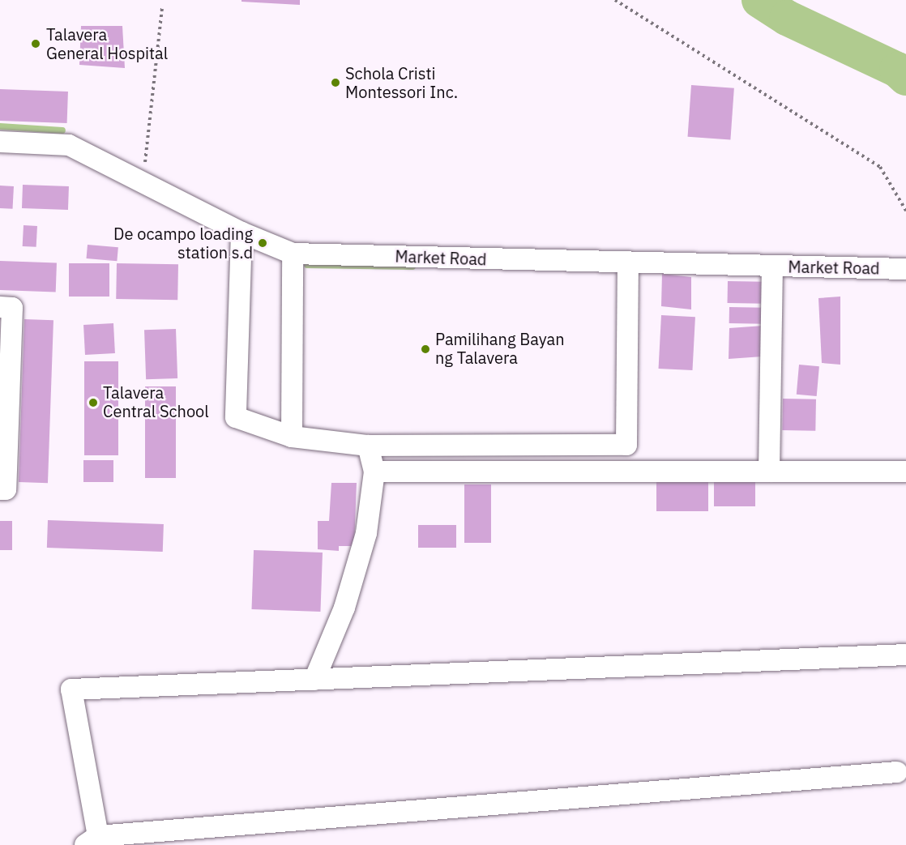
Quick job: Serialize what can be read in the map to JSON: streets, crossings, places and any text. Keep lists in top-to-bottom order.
{
  "streets": {
    "street": ["Market Road"]
  },
  "places": [
    "Talavera General Hospital",
    "Schola Cristi Montessori Inc.",
    "De ocampo loading station s.d",
    "Pamilihang Bayan ng Talavera",
    "Talavera Central School"
  ]
}
